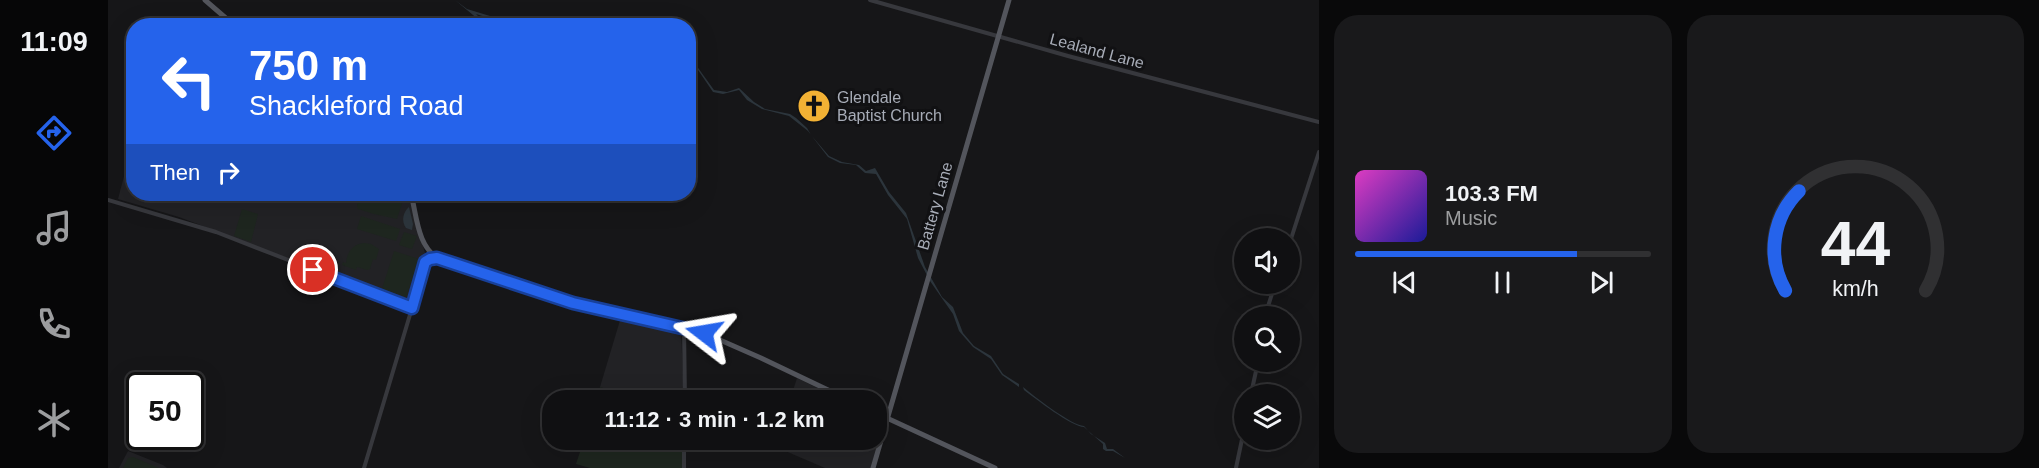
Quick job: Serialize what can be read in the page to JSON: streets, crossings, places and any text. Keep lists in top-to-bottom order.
{
  "streets": {
    "main road": ["Battery Lane"],
    "street": ["Lealand Lane"]
  },
  "crossings": [
    ["Lealand Lane", "Battery Lane"]
  ],
  "places": {
    "church": ["Glendale Baptist Church"]
  },
  "page": {
    "tabs": "11:09",
    "turn": ["750 m", "Shackleford Road"],
    "then": "Then",
    "song": ["103.3 FM", "Music"],
    "limit": "50",
    "trip": "11:12 · 3 min · 1.2 km",
    "gauge": ["44", "km/h"]
  }
}
